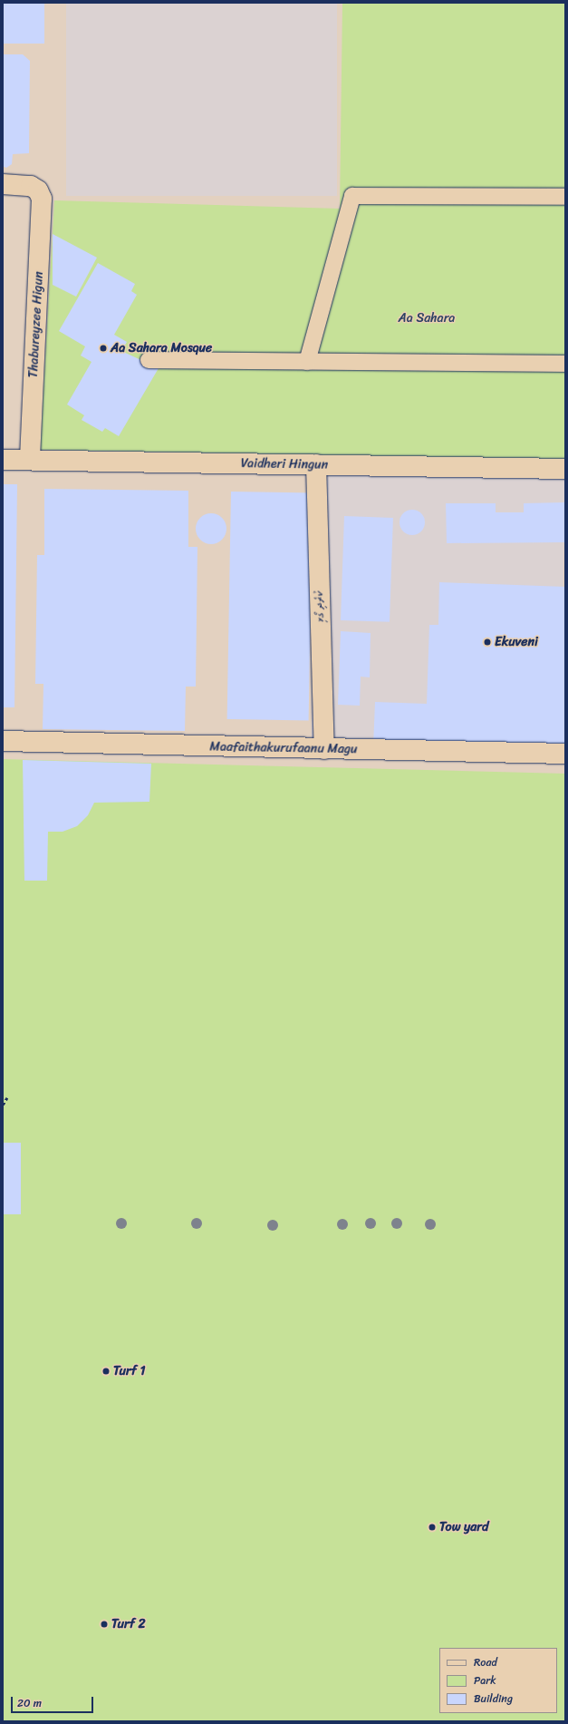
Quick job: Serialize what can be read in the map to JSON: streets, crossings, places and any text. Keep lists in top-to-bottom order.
{
  "streets": {
    "street": [
      "Thabureyzee Higun",
      "Vaidheri Hingun",
      "ކުރެދި ގޯޅި",
      "Maafaithakurufaanu Magu"
    ]
  },
  "crossings": [
    ["Thabureyzee Higun", "Vaidheri Hingun"],
    ["Vaidheri Hingun", "ކުރެދި ގޯޅި"],
    ["ކުރެދި ގޯޅި", "Maafaithakurufaanu Magu"]
  ],
  "parks": ["Aa Sahara"],
  "places": [
    "Aa Sahara Mosque",
    "Ekuveni",
    "Turf 1",
    "Tow yard",
    "Turf 2"
  ],
  "legend": ["Road", "Park", "Building"],
  "scale_bar": "20 m"
}
